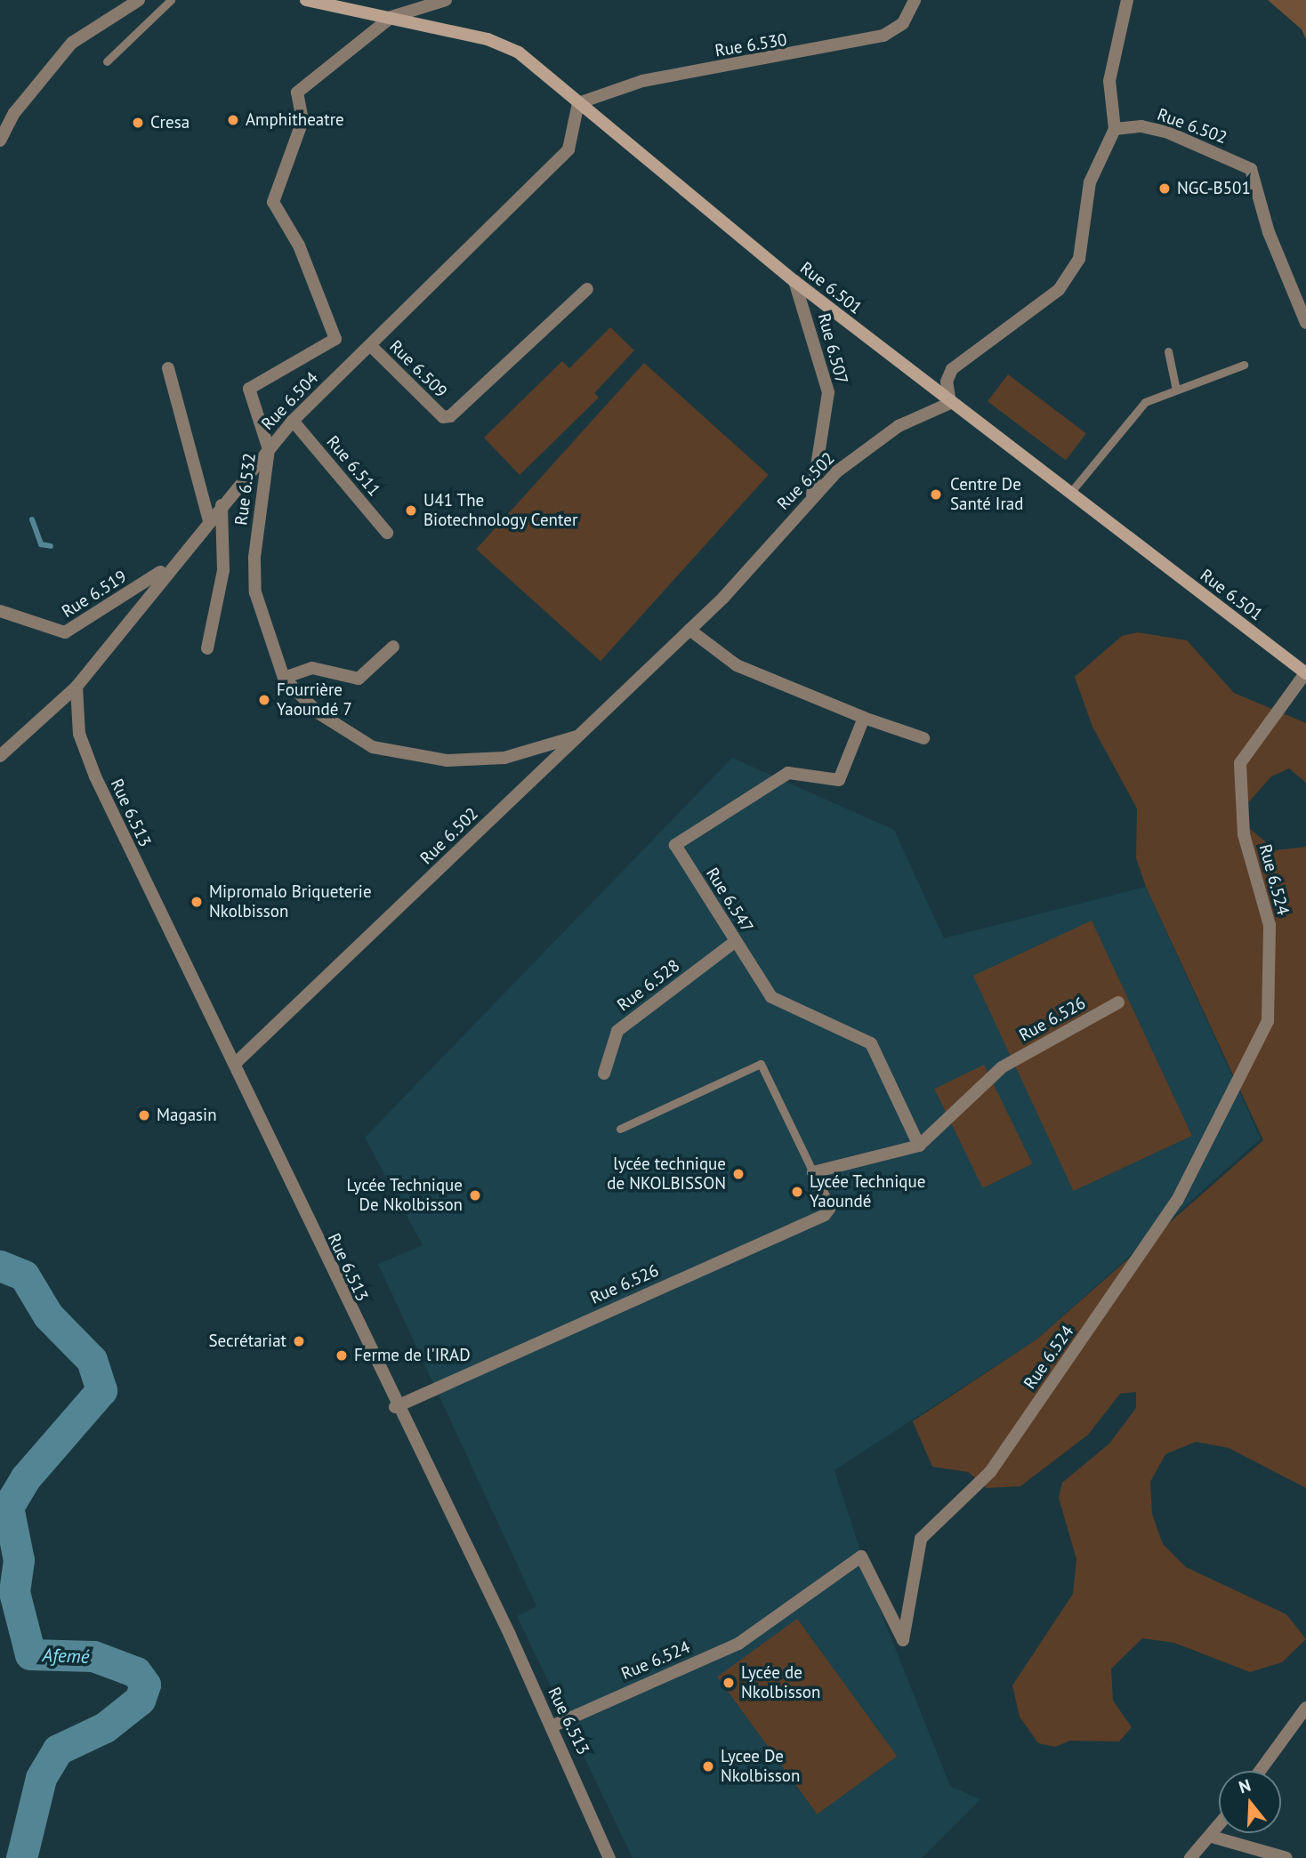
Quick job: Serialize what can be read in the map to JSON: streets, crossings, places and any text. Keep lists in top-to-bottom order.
{
  "streets": {
    "street": [
      "Rue 6.530",
      "Rue 6.502",
      "Rue 6.501",
      "Rue 6.507",
      "Rue 6.509",
      "Rue 6.504",
      "Rue 6.511",
      "Rue 6.532",
      "Rue 6.519",
      "Rue 6.513",
      "Rue 6.524",
      "Rue 6.547",
      "Rue 6.528",
      "Rue 6.526"
    ]
  },
  "crossings": [
    ["Rue 6.530", "Rue 6.501"],
    ["Rue 6.530", "Rue 6.504"],
    ["Rue 6.502", "Rue 6.501"],
    ["Rue 6.502", "Rue 6.507"],
    ["Rue 6.502", "Rue 6.532"],
    ["Rue 6.502", "Rue 6.513"],
    ["Rue 6.501", "Rue 6.507"],
    ["Rue 6.501", "Rue 6.504"],
    ["Rue 6.501", "Rue 6.532"],
    ["Rue 6.501", "Rue 6.524"],
    ["Rue 6.509", "Rue 6.504"],
    ["Rue 6.504", "Rue 6.511"],
    ["Rue 6.504", "Rue 6.532"],
    ["Rue 6.504", "Rue 6.519"],
    ["Rue 6.504", "Rue 6.513"],
    ["Rue 6.513", "Rue 6.524"],
    ["Rue 6.513", "Rue 6.526"],
    ["Rue 6.547", "Rue 6.528"],
    ["Rue 6.547", "Rue 6.526"]
  ],
  "water": ["Afemé"],
  "places": [
    "Amphitheatre",
    "Cresa",
    "NGC-B501",
    "Centre De Santé Irad",
    "U41 The Biotechnology Center",
    "Fourrière Yaoundé 7",
    "Mipromalo Briqueterie Nkolbisson",
    "Magasin",
    "lycée technique de NKOLBISSON",
    "Lycée Technique Yaoundé",
    "Lycée Technique De Nkolbisson",
    "Secrétariat",
    "Ferme de l'IRAD",
    "Lycée de Nkolbisson",
    "Lycee De Nkolbisson"
  ],
  "north": "top"
}
